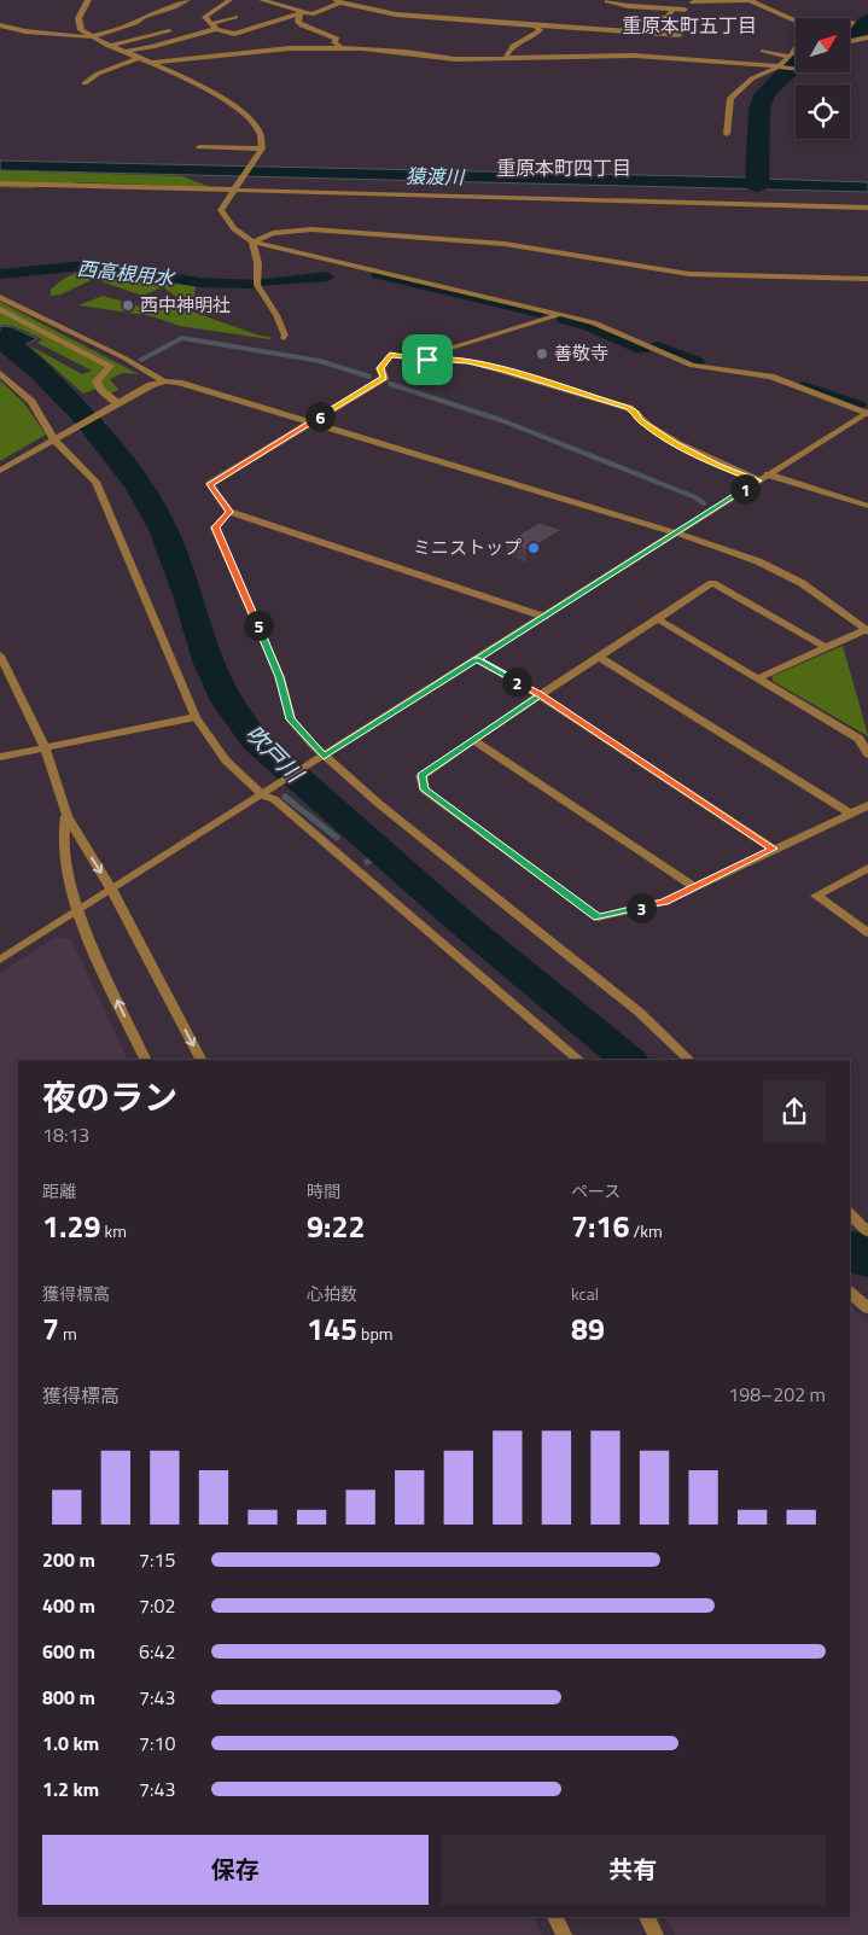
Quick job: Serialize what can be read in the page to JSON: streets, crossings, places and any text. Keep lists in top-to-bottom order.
{
  "districts": ["重原本町五丁目", "重原本町四丁目"],
  "water": ["猿渡川", "西高根用水", "吹戸川"],
  "places": ["西中神明社", "善敬寺", "ミニストップ"],
  "north": "top right",
  "page": {
    "pins": [
      "6",
      "1",
      "5",
      "2",
      "3"
    ],
    "heading": ["夜のラン", "18:13"],
    "stats": [
      ["距離", "1.29 km"],
      ["時間", "9:22"],
      ["ペース", "7:16 /km"],
      ["獲得標高", "7 m"],
      ["心拍数", "145 bpm"],
      ["kcal", "89"]
    ],
    "chart": ["獲得標高", "198–202 m"],
    "list": [
      {
        "name": "200 m",
        "note": "7:15"
      },
      {
        "name": "400 m",
        "note": "7:02"
      },
      {
        "name": "600 m",
        "note": "6:42"
      },
      {
        "name": "800 m",
        "note": "7:43"
      },
      {
        "name": "1.0 km",
        "note": "7:10"
      },
      {
        "name": "1.2 km",
        "note": "7:43"
      }
    ],
    "buttons": ["保存", "共有"]
  }
}
